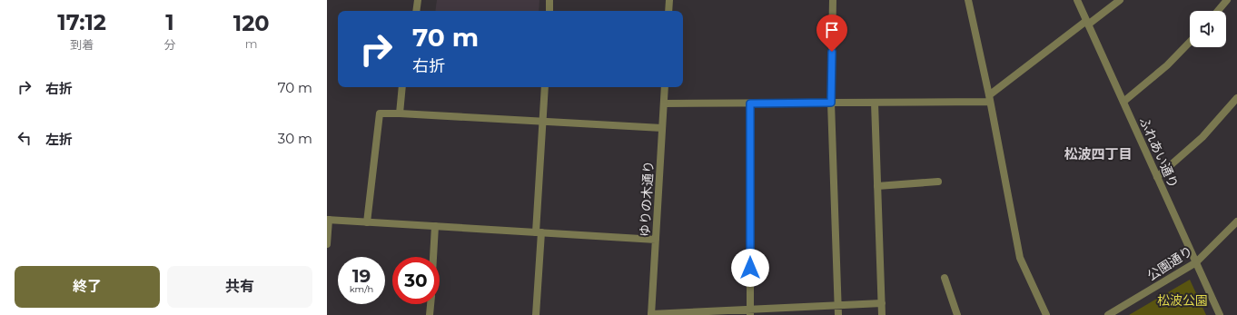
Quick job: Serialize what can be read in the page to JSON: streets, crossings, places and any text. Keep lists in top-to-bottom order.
{
  "streets": {
    "street": ["ふれあい通り", "ゆりの木通り", "公園通り"]
  },
  "crossings": [
    ["ふれあい通り", "公園通り"]
  ],
  "districts": ["松波四丁目"],
  "parks": ["松波公園"],
  "page": {
    "eta": [
      "17:12",
      "到着",
      "1",
      "分",
      "120",
      "m"
    ],
    "turn": ["70 m", "右折"],
    "list": [
      {
        "name": "右折",
        "value": "70 m"
      },
      {
        "name": "左折",
        "value": "30 m"
      }
    ],
    "speed": "19 km/h",
    "limit": "30",
    "buttons": ["終了", "共有"]
  }
}
